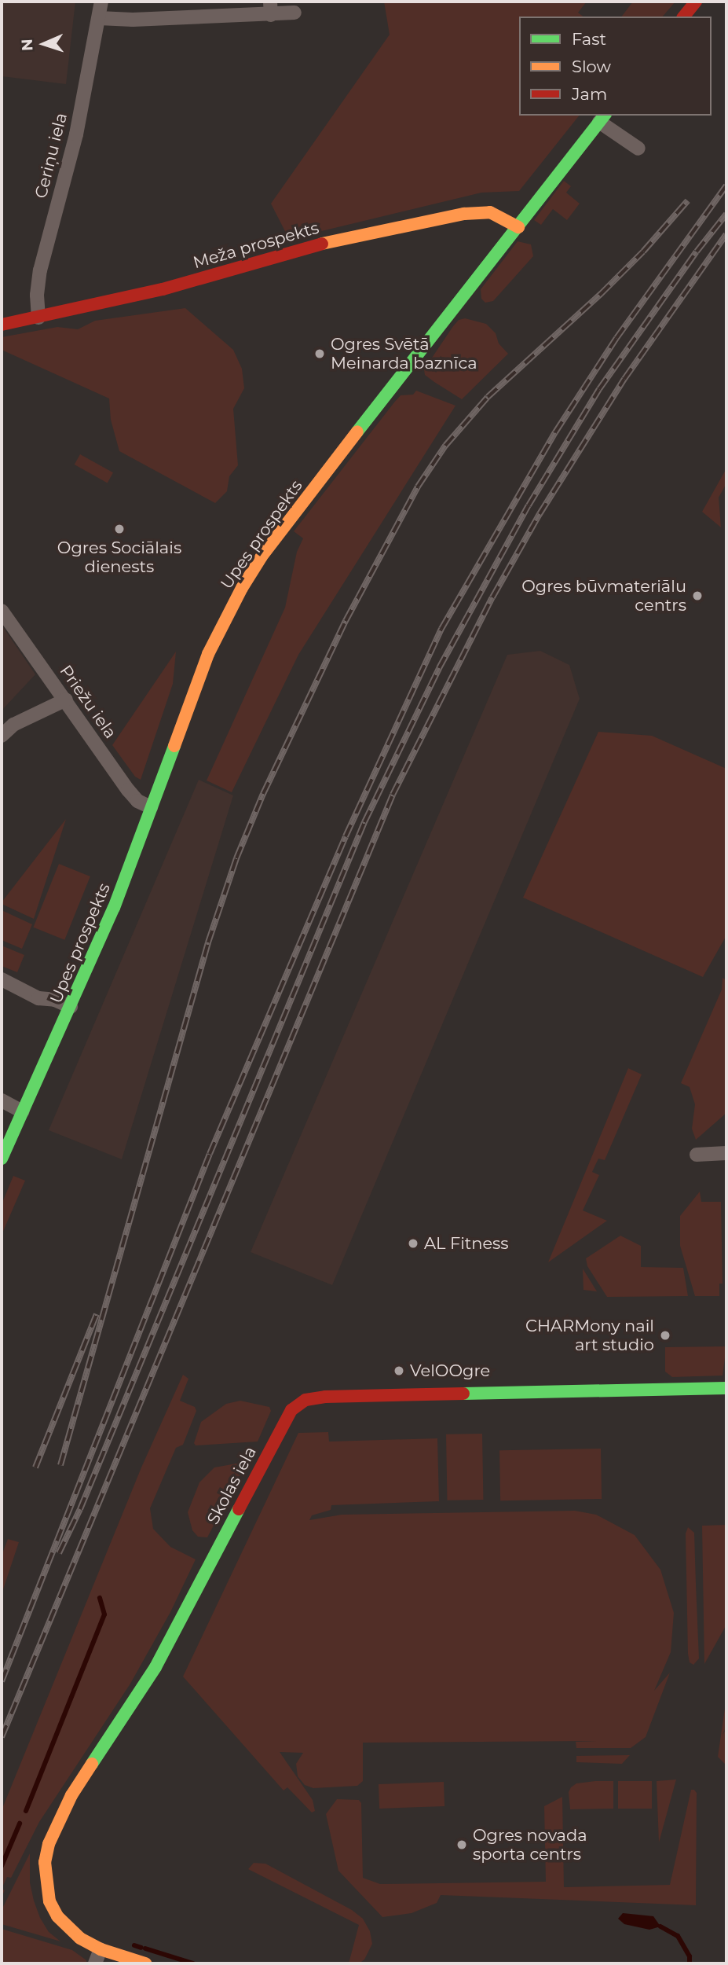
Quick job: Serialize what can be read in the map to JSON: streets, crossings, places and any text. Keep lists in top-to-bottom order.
{
  "streets": {
    "main road": ["Meža prospekts", "Upes prospekts", "Skolas iela"],
    "street": ["Ceriņu iela", "Priežu iela"]
  },
  "crossings": [
    ["Ceriņu iela", "Meža prospekts"],
    ["Meža prospekts", "Upes prospekts"],
    ["Upes prospekts", "Priežu iela"]
  ],
  "places": [
    "Ogres Svētā Meinarda baznīca",
    "Ogres Sociālais dienests",
    "Ogres būvmateriālu centrs",
    "AL Fitness",
    "CHARMony nail art studio",
    "VelOOgre",
    "Ogres novada sporta centrs"
  ],
  "legend": ["Fast", "Slow", "Jam"],
  "north": "left"
}
